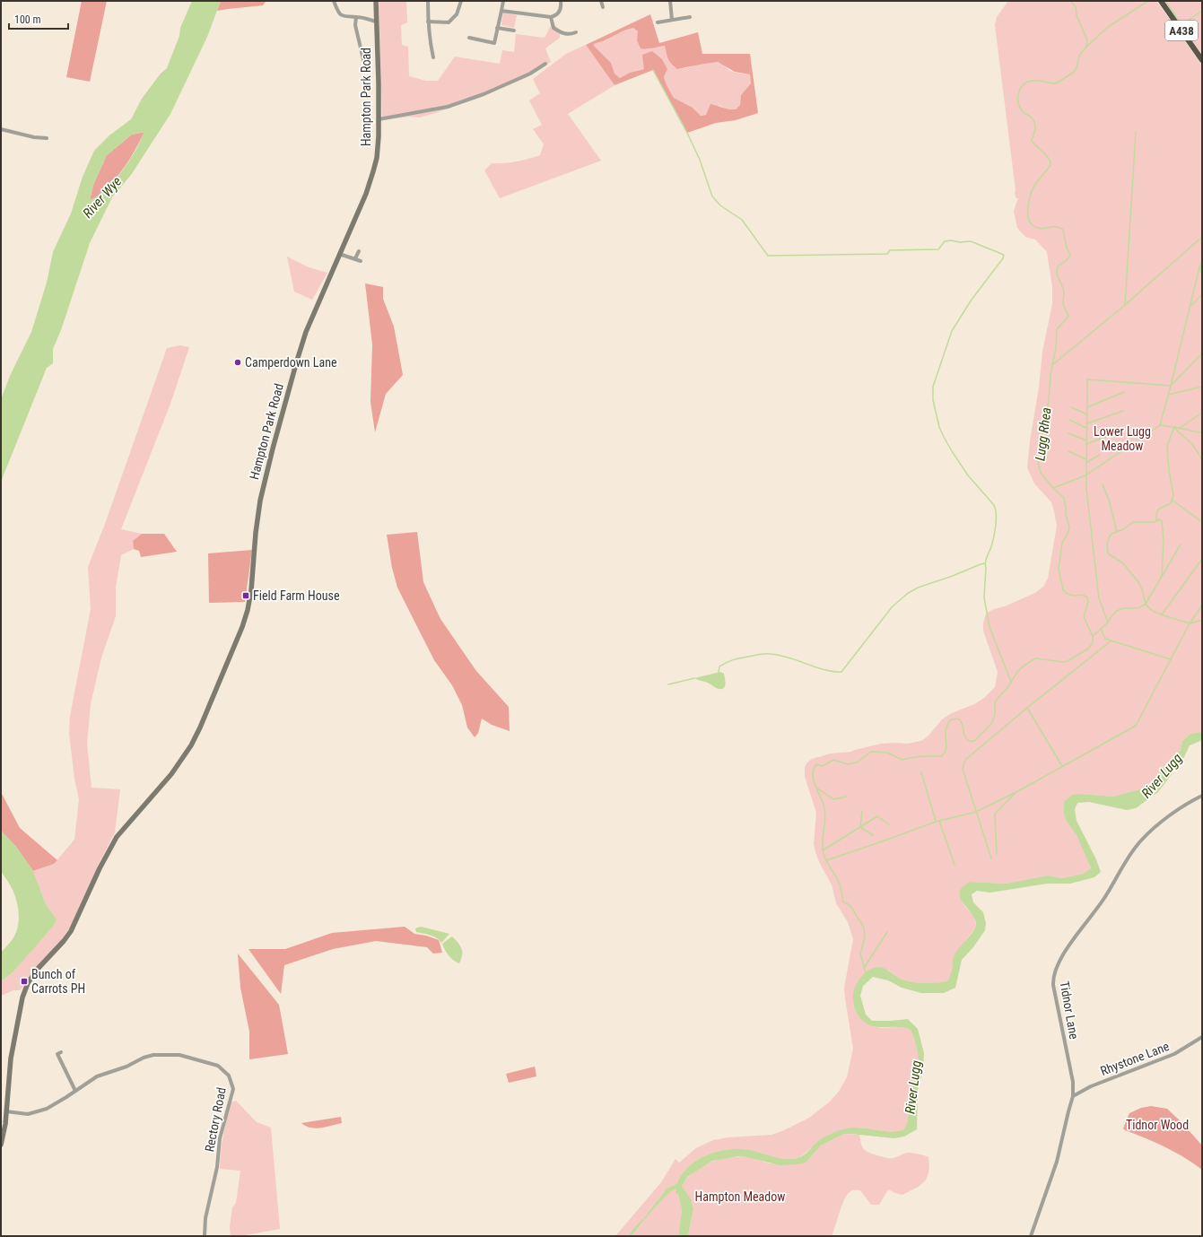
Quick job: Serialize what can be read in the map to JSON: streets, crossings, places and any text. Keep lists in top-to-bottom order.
{
  "streets": {
    "highway": ["A438"],
    "main road": ["Hampton Park Road"],
    "street": ["Tidnor Lane", "Rhystone Lane", "Rectory Road"]
  },
  "crossings": [
    ["Hampton Park Road", "Rectory Road"],
    ["Tidnor Lane", "Rhystone Lane"]
  ],
  "water": ["River Wye", "Lugg Rhea", "River Lugg"],
  "parks": ["Lower Lugg Meadow", "Tidnor Wood", "Hampton Meadow"],
  "places": {
    "other": ["Camperdown Lane"],
    "transit": ["Field Farm House", "Bunch of Carrots PH"]
  },
  "scale_bar": "100 m"
}
